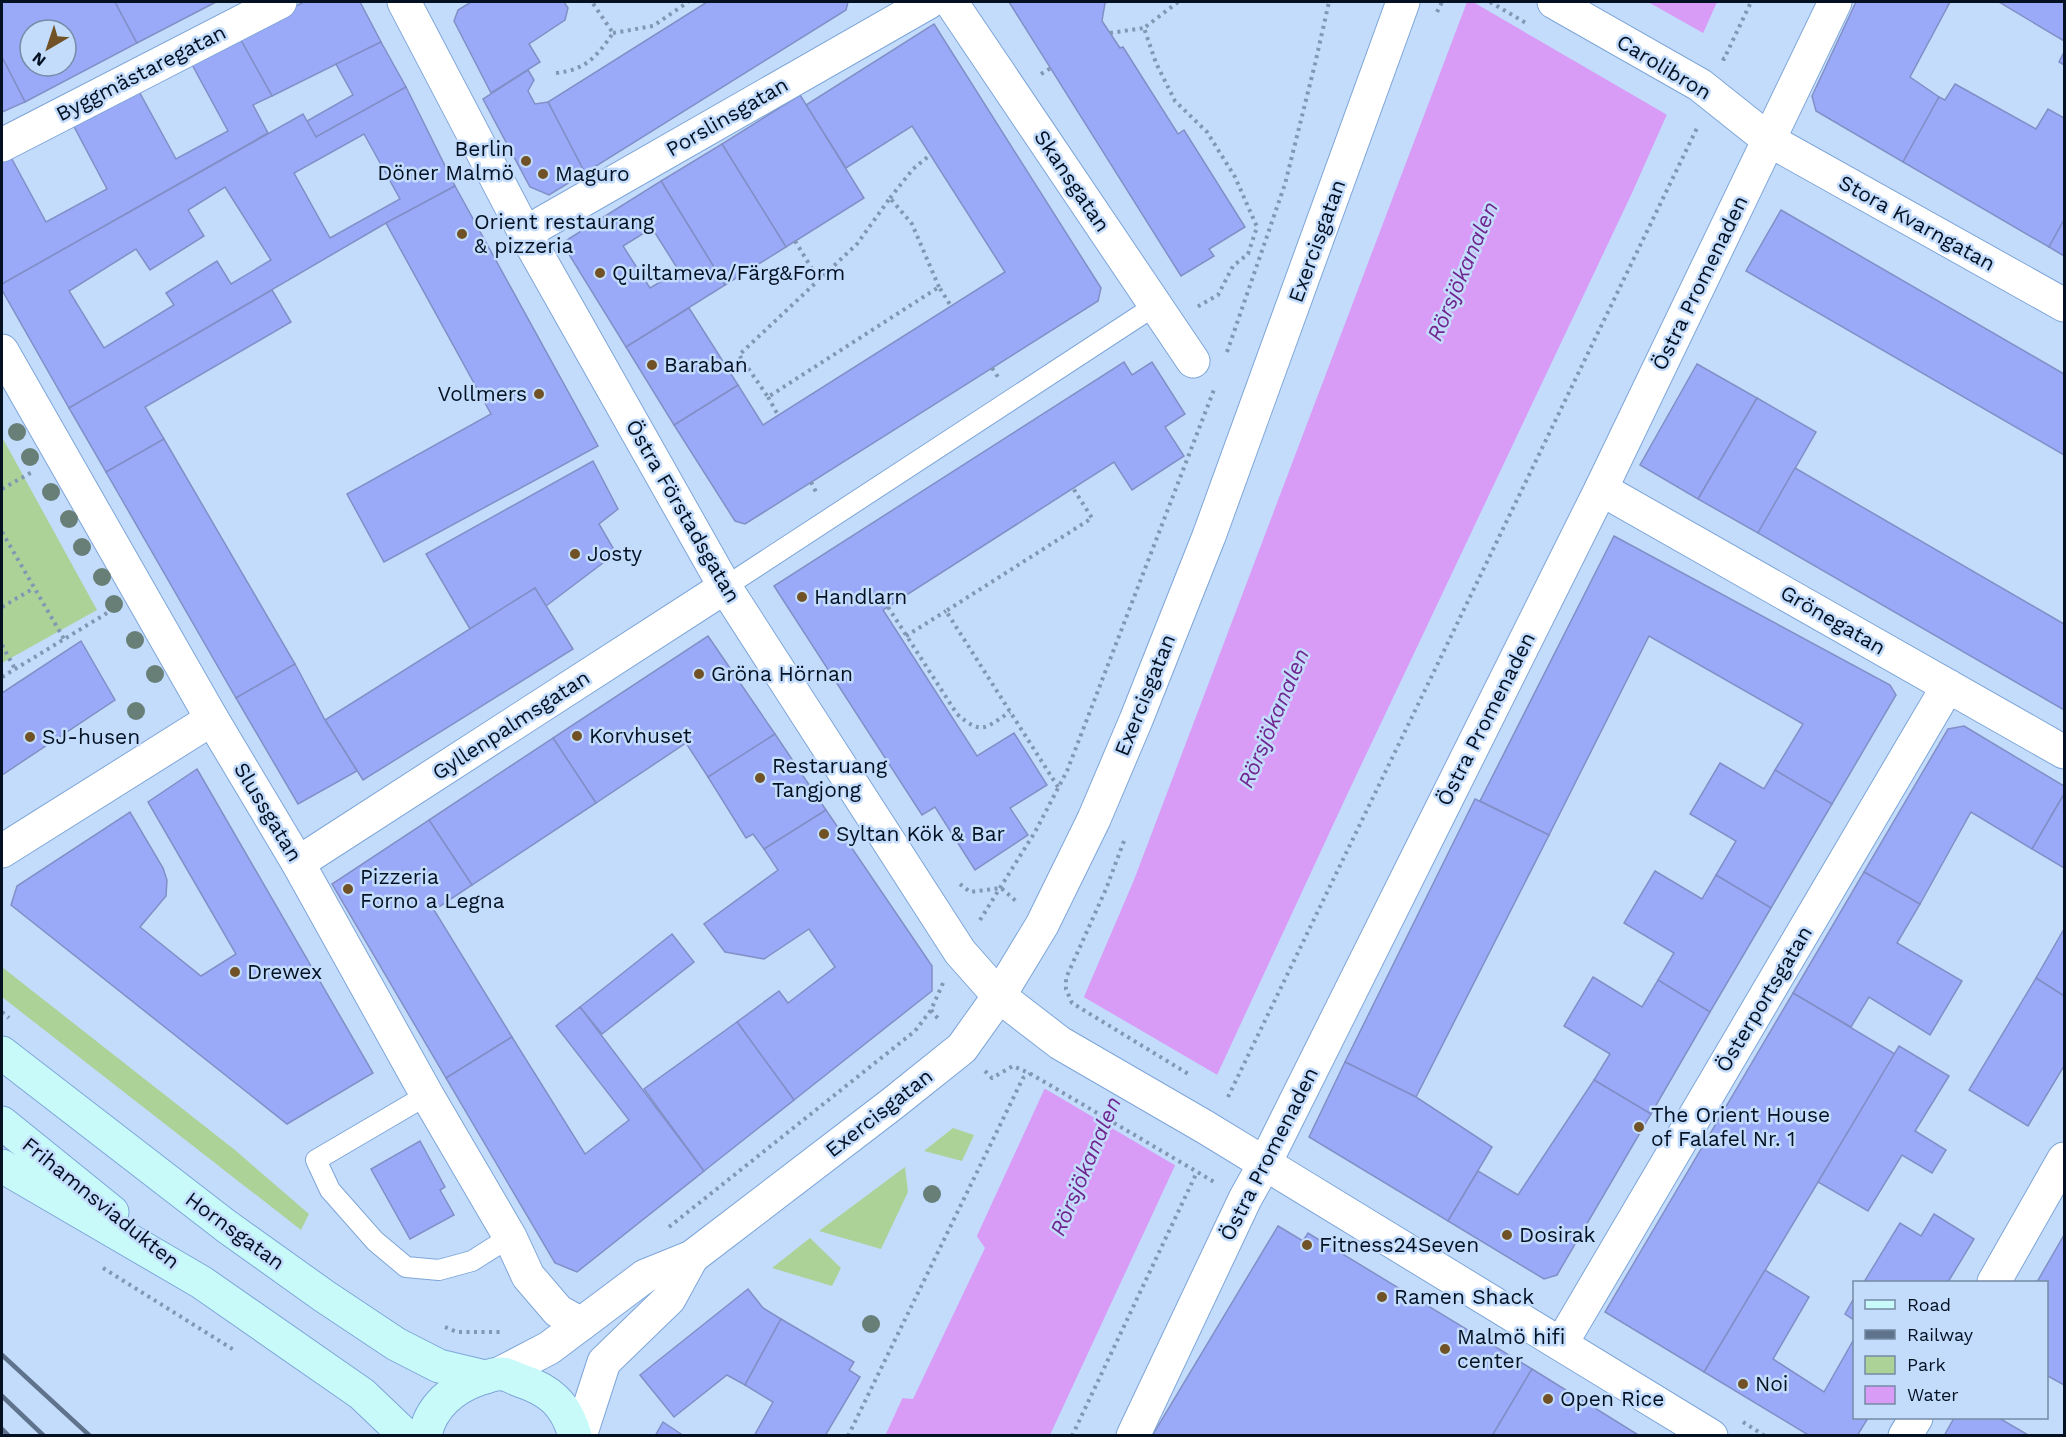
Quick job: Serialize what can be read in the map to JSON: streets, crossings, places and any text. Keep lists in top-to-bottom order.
{
  "streets": {
    "main road": ["Frihamnsviadukten", "Hornsgatan"],
    "street": [
      "Carolibron",
      "Byggmästaregatan",
      "Porslinsgatan",
      "Skansgatan",
      "Stora Kvarngatan",
      "Exercisgatan",
      "Östra Promenaden",
      "Östra Förstadsgatan",
      "Grönegatan",
      "Gyllenpalmsgatan",
      "Slussgatan",
      "Österportsgatan"
    ]
  },
  "crossings": [
    ["Carolibron", "Stora Kvarngatan"],
    ["Carolibron", "Östra Promenaden"],
    ["Porslinsgatan", "Östra Förstadsgatan"],
    ["Stora Kvarngatan", "Östra Promenaden"],
    ["Exercisgatan", "Östra Förstadsgatan"],
    ["Exercisgatan", "Slussgatan"],
    ["Exercisgatan", "Hornsgatan"],
    ["Östra Promenaden", "Östra Förstadsgatan"],
    ["Östra Promenaden", "Grönegatan"],
    ["Östra Förstadsgatan", "Gyllenpalmsgatan"],
    ["Östra Förstadsgatan", "Österportsgatan"],
    ["Grönegatan", "Österportsgatan"],
    ["Gyllenpalmsgatan", "Slussgatan"]
  ],
  "water": ["Rörsjökanalen"],
  "places": [
    "Berlin Döner Malmö",
    "Maguro",
    "Orient restaurang & pizzeria",
    "Quiltameva/Färg&Form",
    "Baraban",
    "Vollmers",
    "Josty",
    "Handlarn",
    "Gröna Hörnan",
    "Korvhuset",
    "SJ-husen",
    "Restaruang Tangjong",
    "Syltan Kök & Bar",
    "Pizzeria Forno a Legna",
    "Drewex",
    "The Orient House of Falafel Nr. 1",
    "Dosirak",
    "Fitness24Seven",
    "Ramen Shack",
    "Malmö hifi center",
    "Noi",
    "Open Rice"
  ],
  "legend": [
    "Road",
    "Railway",
    "Park",
    "Water"
  ],
  "north": "bottom left"
}
